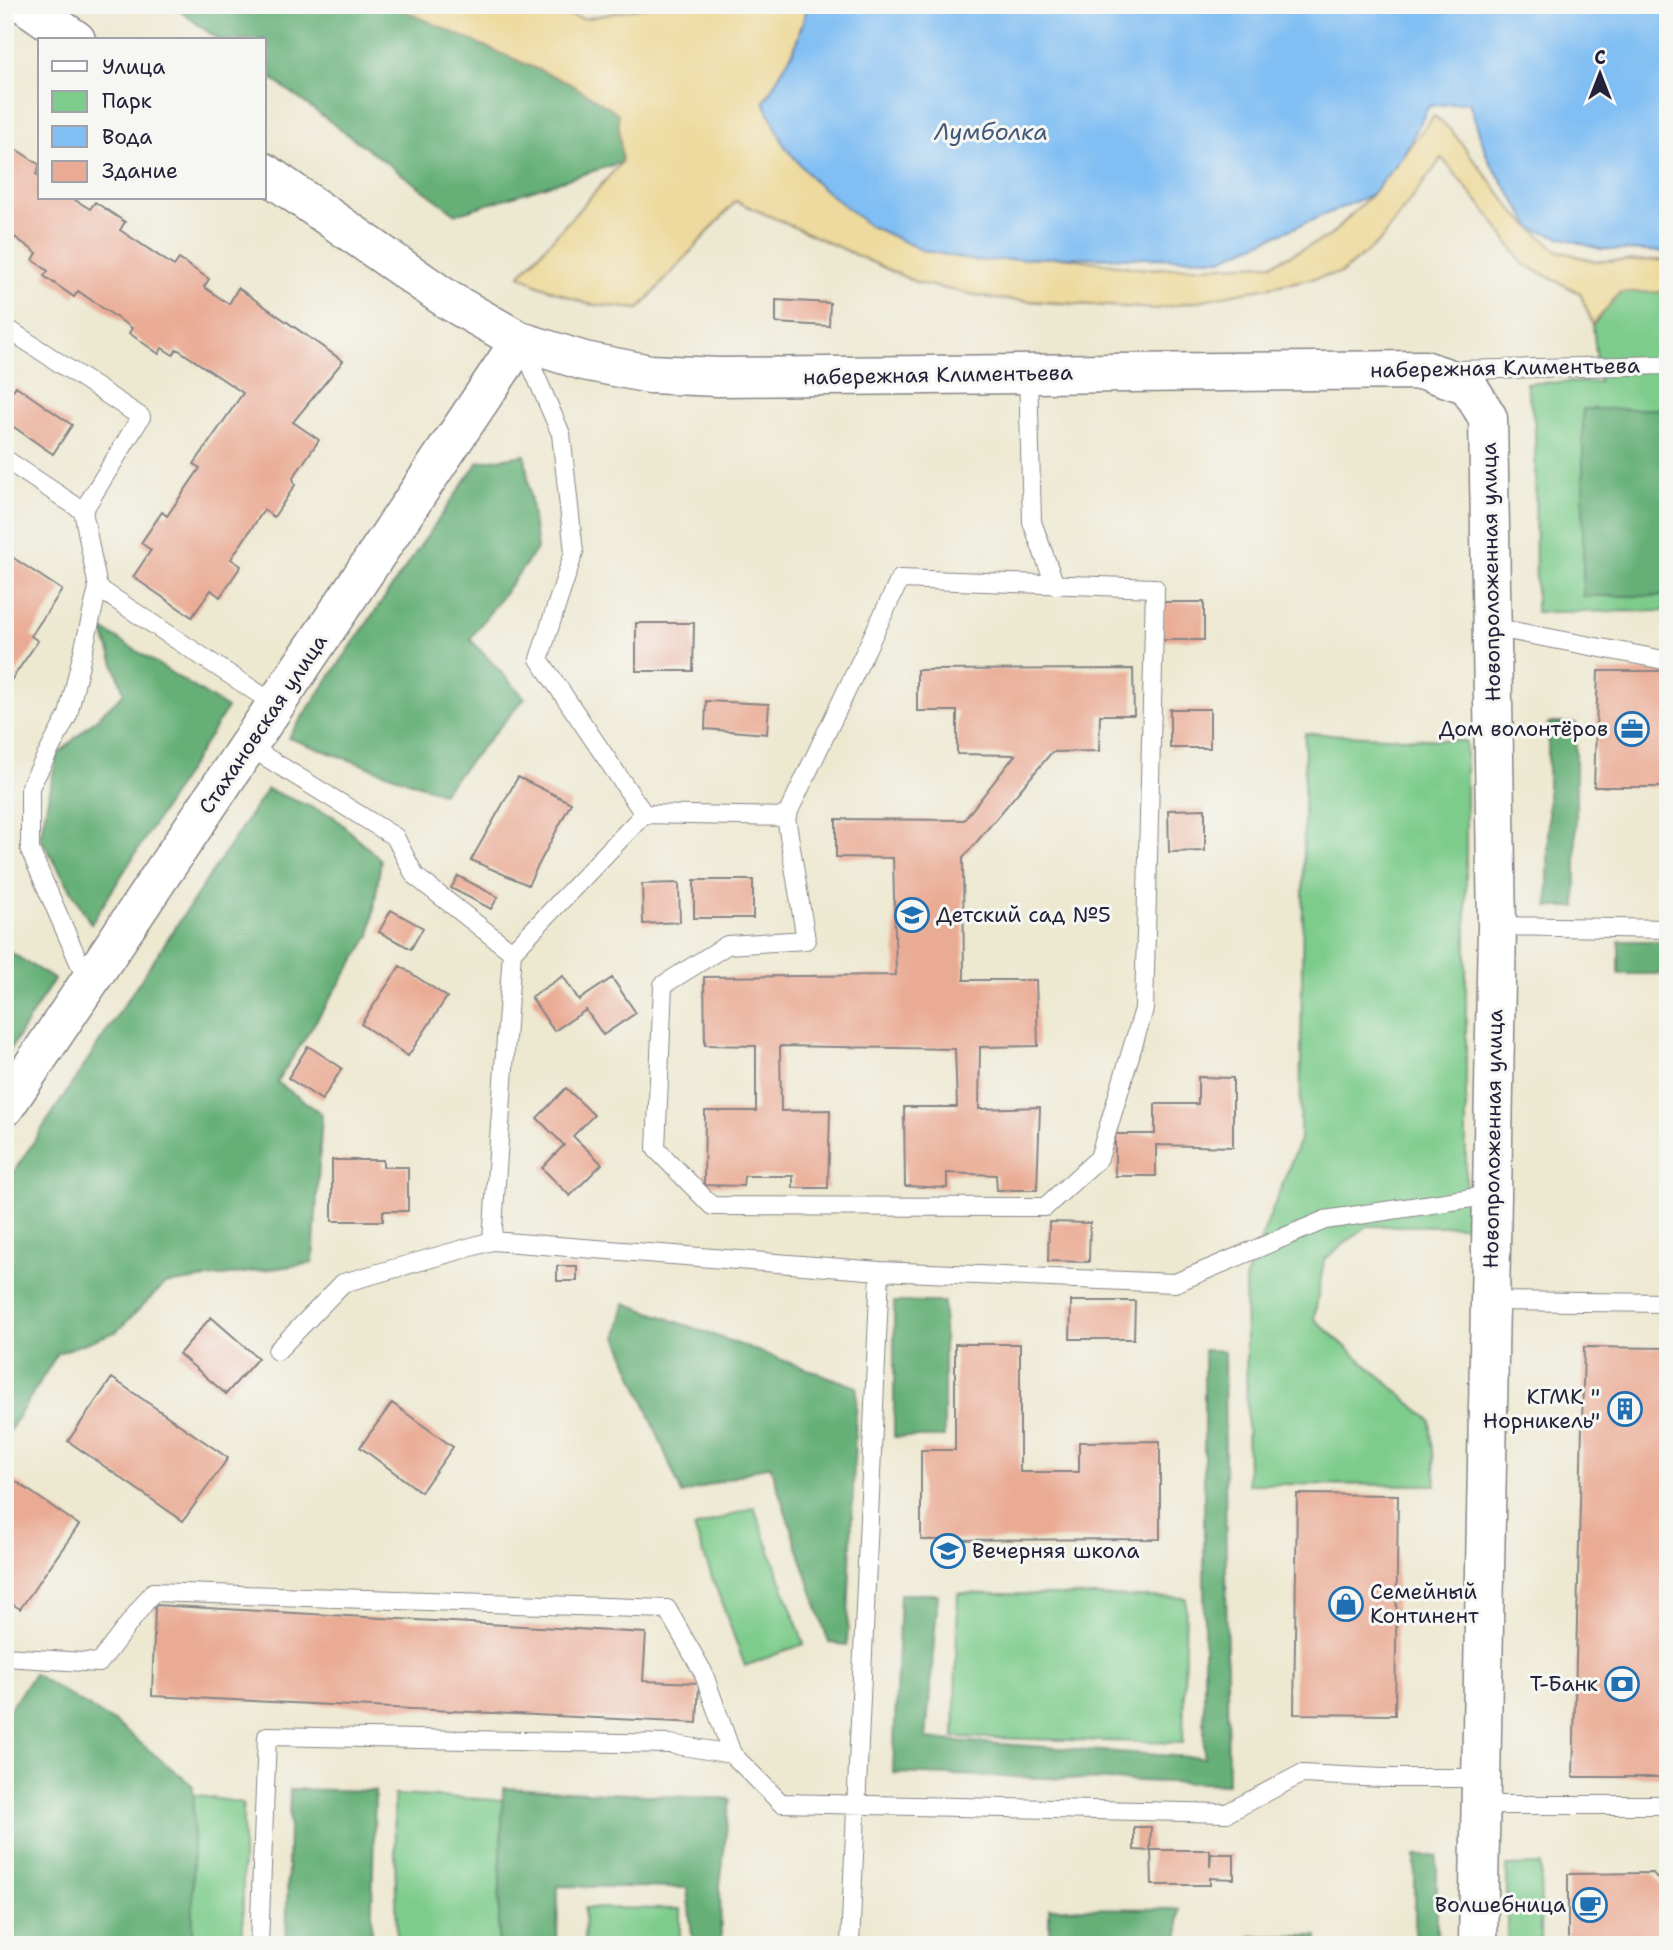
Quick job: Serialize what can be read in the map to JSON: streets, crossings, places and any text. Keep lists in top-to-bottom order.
{
  "streets": {
    "street": ["набережная Климентьева", "Новопроложенная улица", "Стахановская улица"]
  },
  "crossings": [
    ["набережная Климентьева", "Новопроложенная улица"],
    ["набережная Климентьева", "Стахановская улица"]
  ],
  "water": ["Лумболка"],
  "places": {
    "office": ["Дом волонтёров"],
    "school or university": ["Детский сад №5", "Вечерняя школа"],
    "building": ["КГМК \" Норникель\""],
    "shop": ["Семейный Континент"],
    "bank": ["Т-Банк"],
    "cafe": ["Волшебница"]
  },
  "legend": [
    "Улица",
    "Парк",
    "Вода",
    "Здание"
  ],
  "north": "top"
}
